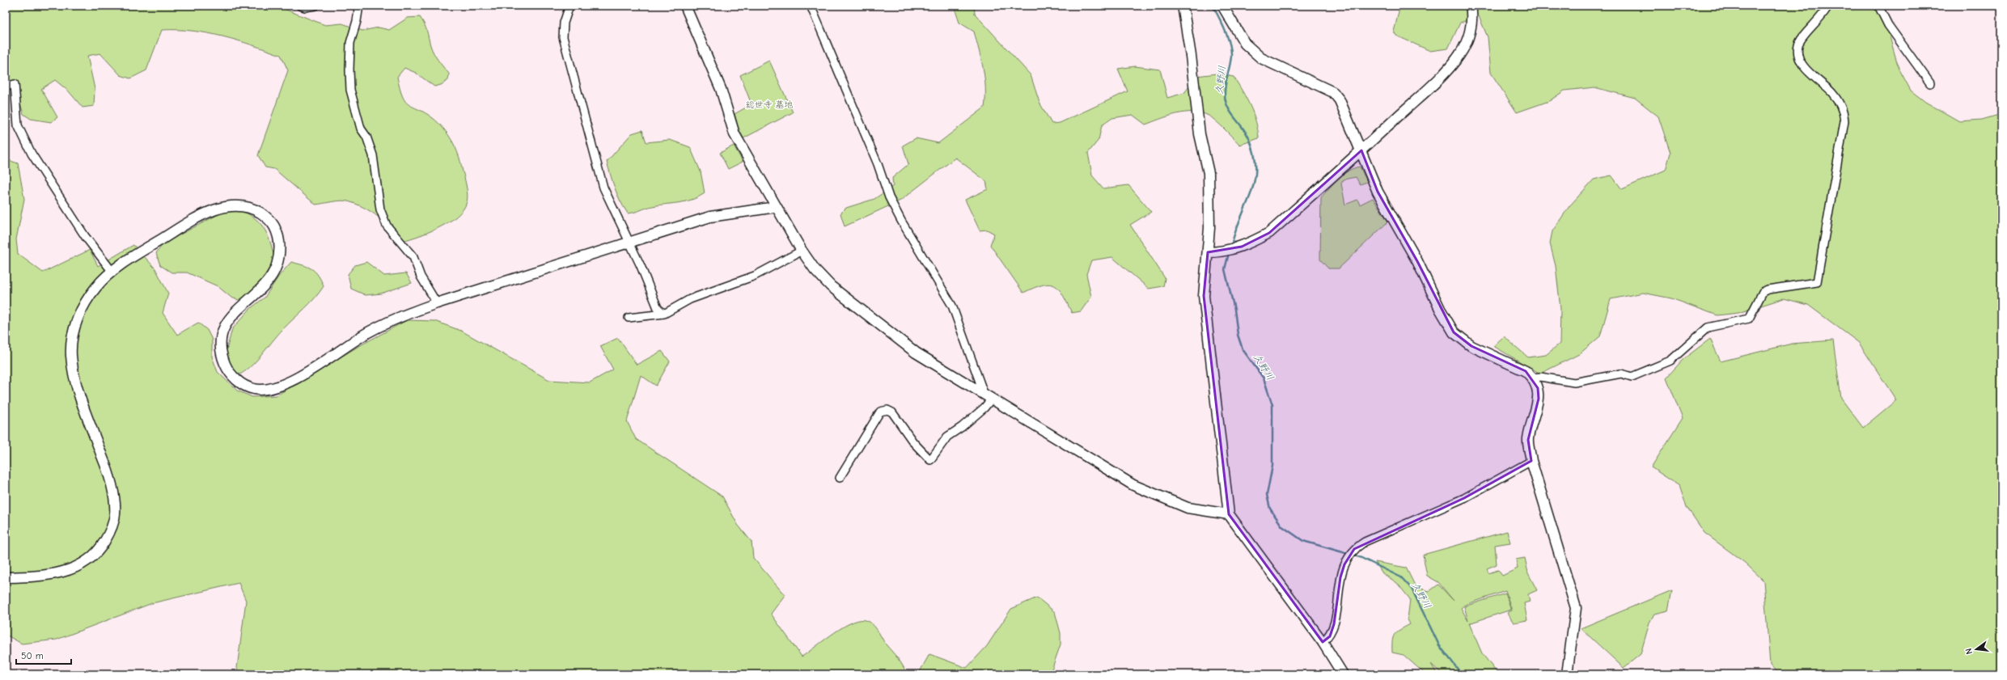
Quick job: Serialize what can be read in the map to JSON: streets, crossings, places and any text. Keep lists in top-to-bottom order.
{
  "water": ["久野川"],
  "parks": ["総世寺 墓地"],
  "scale_bar": "50 m",
  "north": "left"
}
